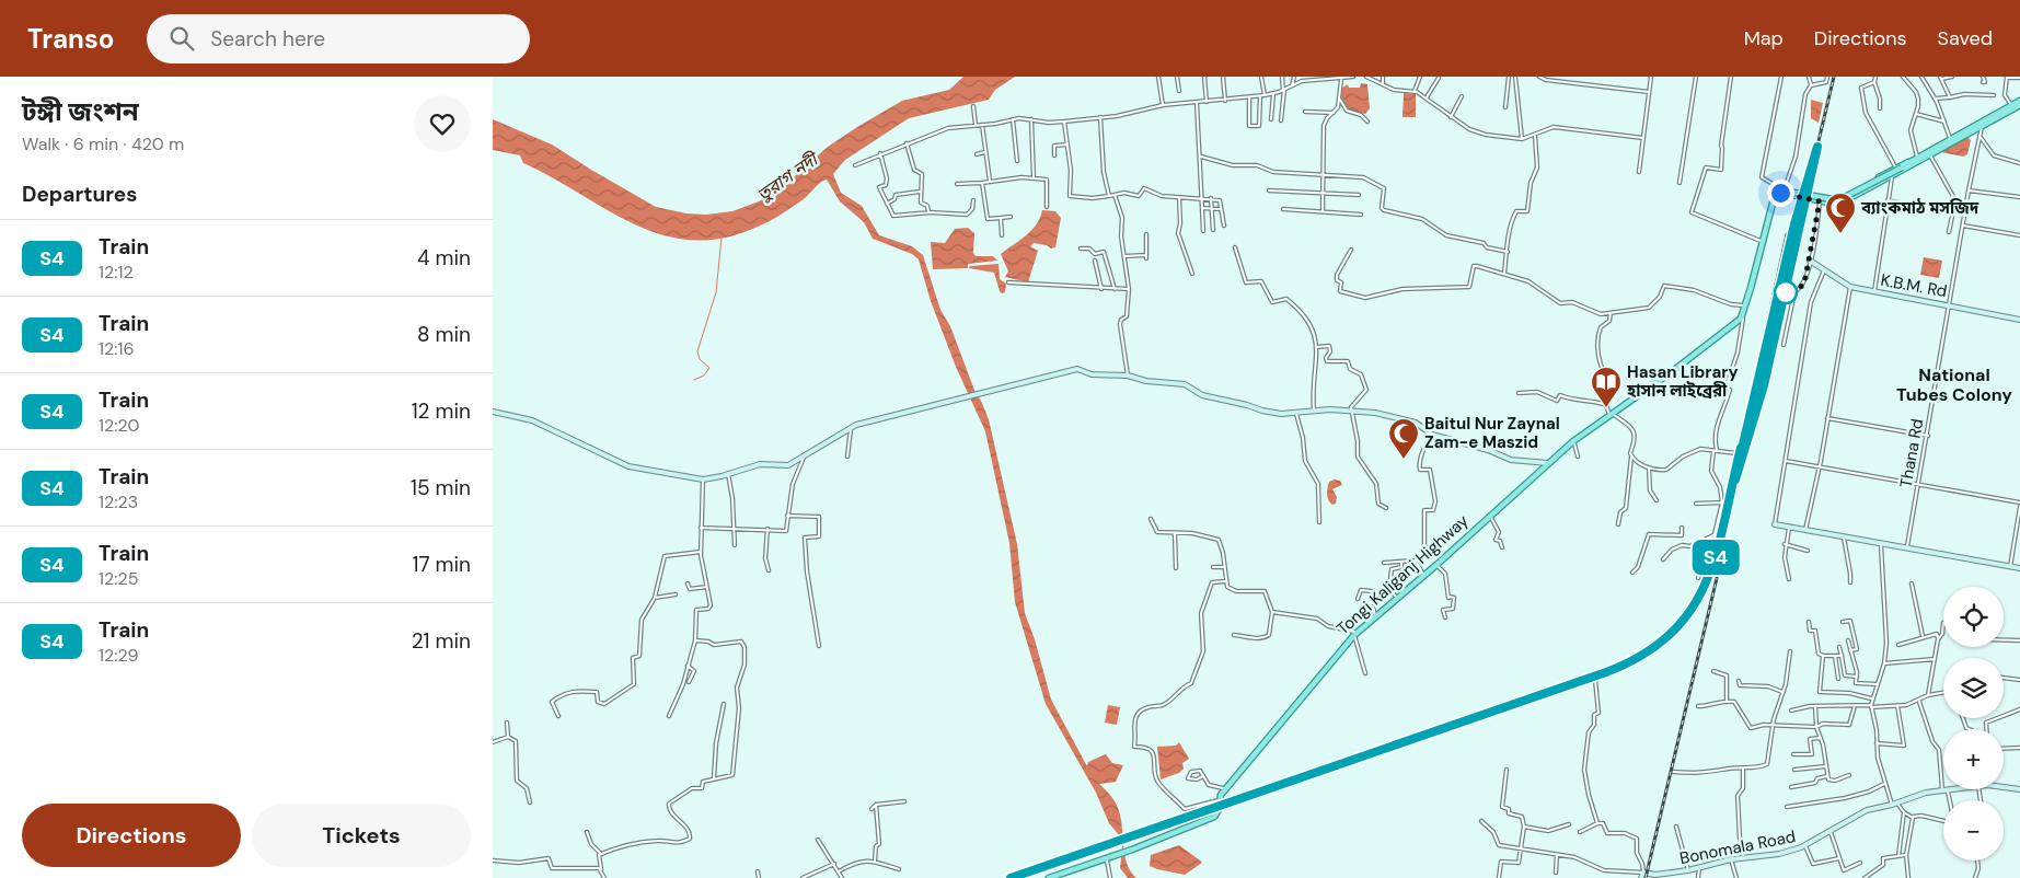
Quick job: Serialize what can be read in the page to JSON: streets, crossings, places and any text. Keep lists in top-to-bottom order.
{
  "streets": {
    "main road": ["Tongi Kaliganj Highway"],
    "street": ["K.B.M. Rd", "Thana Rd", "Bonomala Road"]
  },
  "crossings": [
    ["K.B.M. Rd", "Thana Rd"]
  ],
  "districts": ["National Tubes Colony"],
  "water": ["তুরাগ নদী"],
  "places": {
    "mosque": ["ব্যাংকমাঠ মসজিদ", "Baitul Nur Zaynal Zam-e Maszid"],
    "library": ["Hasan Library হাসান লাইব্রেরী"]
  },
  "page": {
    "header": "Transo",
    "search": "Search here",
    "nav": ["Map", "Directions", "Saved"],
    "heading": [
      ["টঙ্গী জংশন", "Walk · 6 min · 420 m"],
      "Departures"
    ],
    "on_map": "S4",
    "list": [
      {
        "mark": "S4",
        "name": "Train",
        "note": "12:12",
        "value": "4 min"
      },
      {
        "mark": "S4",
        "name": "Train",
        "note": "12:16",
        "value": "8 min"
      },
      {
        "mark": "S4",
        "name": "Train",
        "note": "12:20",
        "value": "12 min"
      },
      {
        "mark": "S4",
        "name": "Train",
        "note": "12:23",
        "value": "15 min"
      },
      {
        "mark": "S4",
        "name": "Train",
        "note": "12:25",
        "value": "17 min"
      },
      {
        "mark": "S4",
        "name": "Train",
        "note": "12:29",
        "value": "21 min"
      }
    ],
    "map_buttons": ["+", "−"],
    "buttons": ["Directions", "Tickets"]
  }
}
